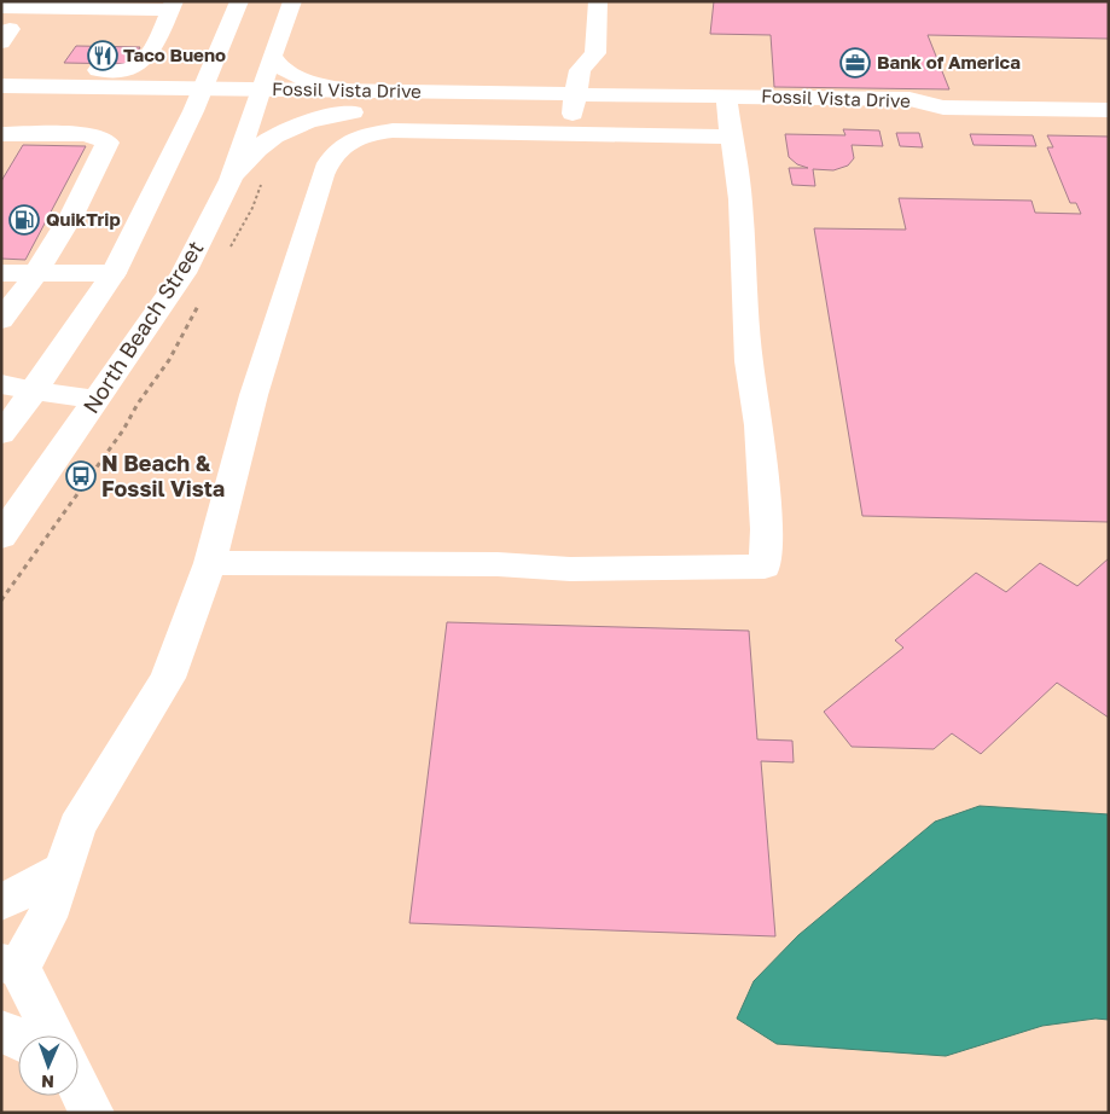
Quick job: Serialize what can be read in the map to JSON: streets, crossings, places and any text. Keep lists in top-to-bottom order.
{
  "streets": {
    "main road": ["Fossil Vista Drive", "North Beach Street"]
  },
  "crossings": [
    ["Fossil Vista Drive", "North Beach Street"]
  ],
  "places": {
    "restaurant": ["Taco Bueno"],
    "office": ["Bank of America"],
    "fuel station": ["QuikTrip"],
    "bus stop": ["N Beach & Fossil Vista"]
  },
  "north": "bottom"
}
